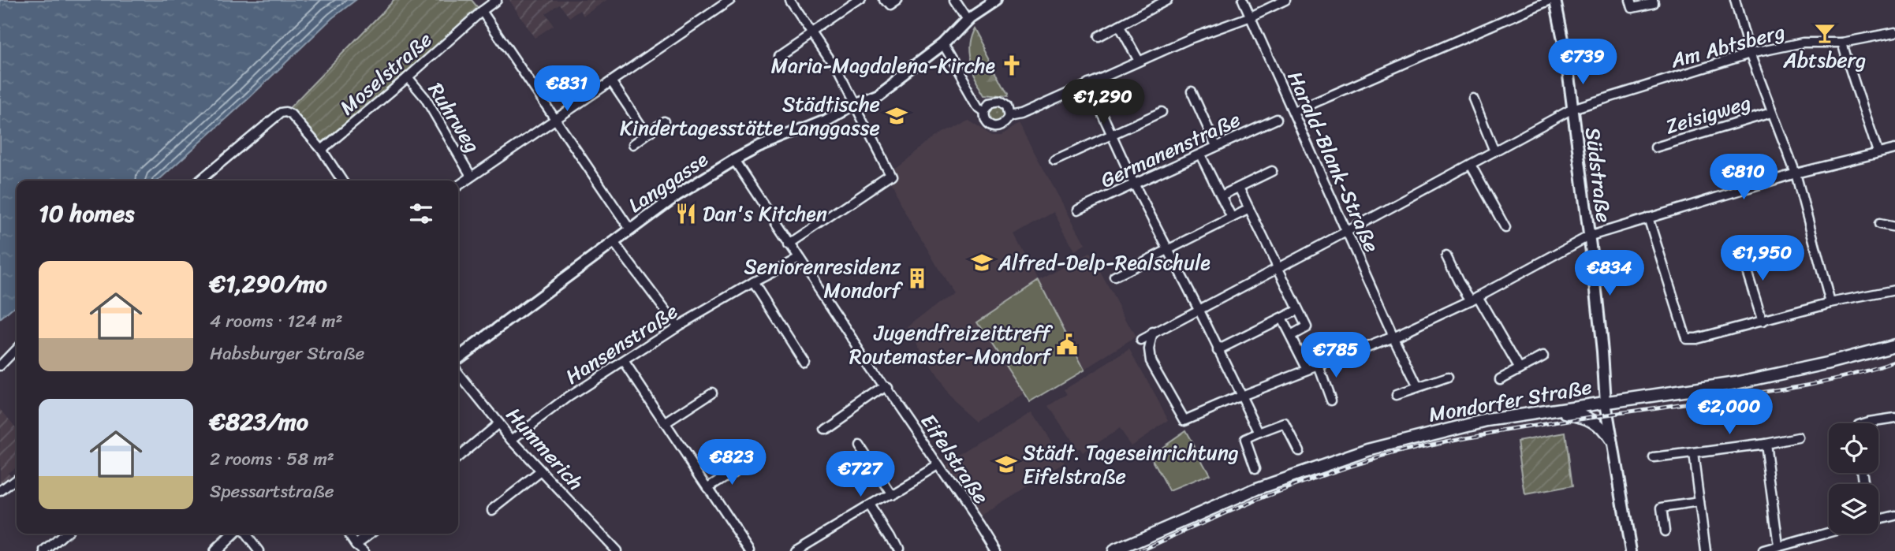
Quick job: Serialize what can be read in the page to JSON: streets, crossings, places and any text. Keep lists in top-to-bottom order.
{
  "streets": {
    "main road": ["Mondorfer Straße"],
    "street": [
      "Am Abtsberg",
      "Moselstraße",
      "Zeisigweg",
      "Ruhrweg",
      "Germanenstraße",
      "Harald-Blank-Straße",
      "Südstraße",
      "Langgasse",
      "Hansenstraße",
      "Hummerich",
      "Eifelstraße"
    ]
  },
  "crossings": [
    ["Am Abtsberg", "Harald-Blank-Straße"],
    ["Am Abtsberg", "Südstraße"],
    ["Moselstraße", "Ruhrweg"],
    ["Südstraße", "Mondorfer Straße"],
    ["Langgasse", "Eifelstraße"],
    ["Hansenstraße", "Hummerich"],
    ["Hansenstraße", "Eifelstraße"]
  ],
  "places": {
    "bar": ["Abtsberg"],
    "church": ["Maria-Magdalena-Kirche"],
    "school or university": ["Städtische Kindertagesstätte Langgasse", "Alfred-Delp-Realschule", "Städt. Tageseinrichtung Eifelstraße"],
    "restaurant": ["Dan's Kitchen"],
    "building": ["Seniorenresidenz Mondorf"],
    "public building": ["Jugendfreizeittreff Routemaster-Mondorf"]
  },
  "page": {
    "price": [
      "€739",
      "€831",
      "€1,290",
      "€810",
      "€1,950",
      "€834",
      "€785",
      "€2,000",
      "€823",
      "€727"
    ],
    "heading": "10 homes",
    "list": [
      {
        "name": "€1,290/mo",
        "note": "4 rooms · 124 m² · Habsburger Straße"
      },
      {
        "name": "€823/mo",
        "note": "2 rooms · 58 m² · Spessartstraße"
      }
    ]
  }
}
